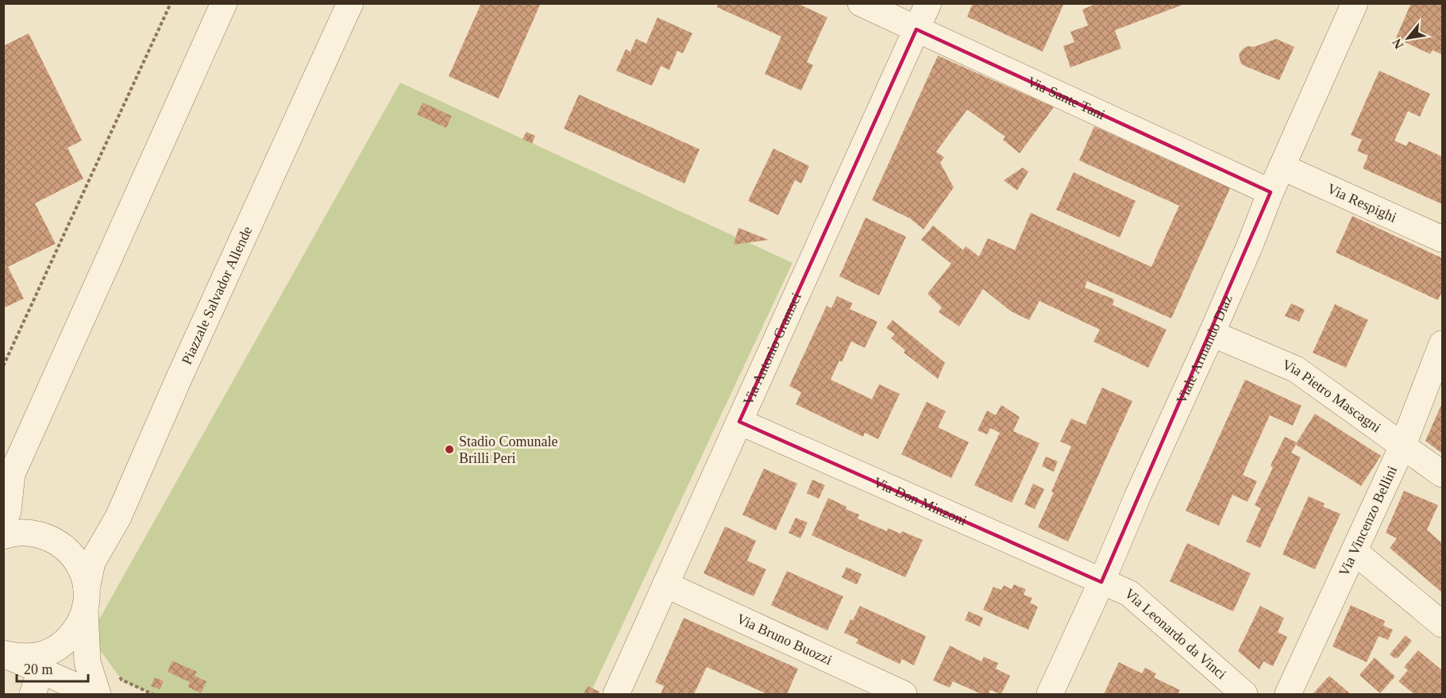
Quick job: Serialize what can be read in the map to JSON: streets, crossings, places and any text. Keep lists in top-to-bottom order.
{
  "streets": {
    "street": [
      "Via Sante Tani",
      "Via Respighi",
      "Piazzale Salvador Allende",
      "Via Antonio Gramsci",
      "Viale Armando Diaz",
      "Via Pietro Mascagni",
      "Via Don Minzoni",
      "Via Vincenzo Bellini",
      "Via Leonardo da Vinci",
      "Via Bruno Buozzi"
    ]
  },
  "crossings": [
    ["Via Sante Tani", "Via Antonio Gramsci"],
    ["Via Sante Tani", "Viale Armando Diaz"],
    ["Via Respighi", "Viale Armando Diaz"],
    ["Via Antonio Gramsci", "Via Don Minzoni"],
    ["Via Antonio Gramsci", "Via Bruno Buozzi"],
    ["Viale Armando Diaz", "Via Pietro Mascagni"],
    ["Viale Armando Diaz", "Via Don Minzoni"],
    ["Viale Armando Diaz", "Via Leonardo da Vinci"],
    ["Via Pietro Mascagni", "Via Vincenzo Bellini"],
    ["Via Don Minzoni", "Via Leonardo da Vinci"]
  ],
  "places": ["Stadio Comunale Brilli Peri"],
  "scale_bar": "20 m",
  "north": "bottom left"
}
